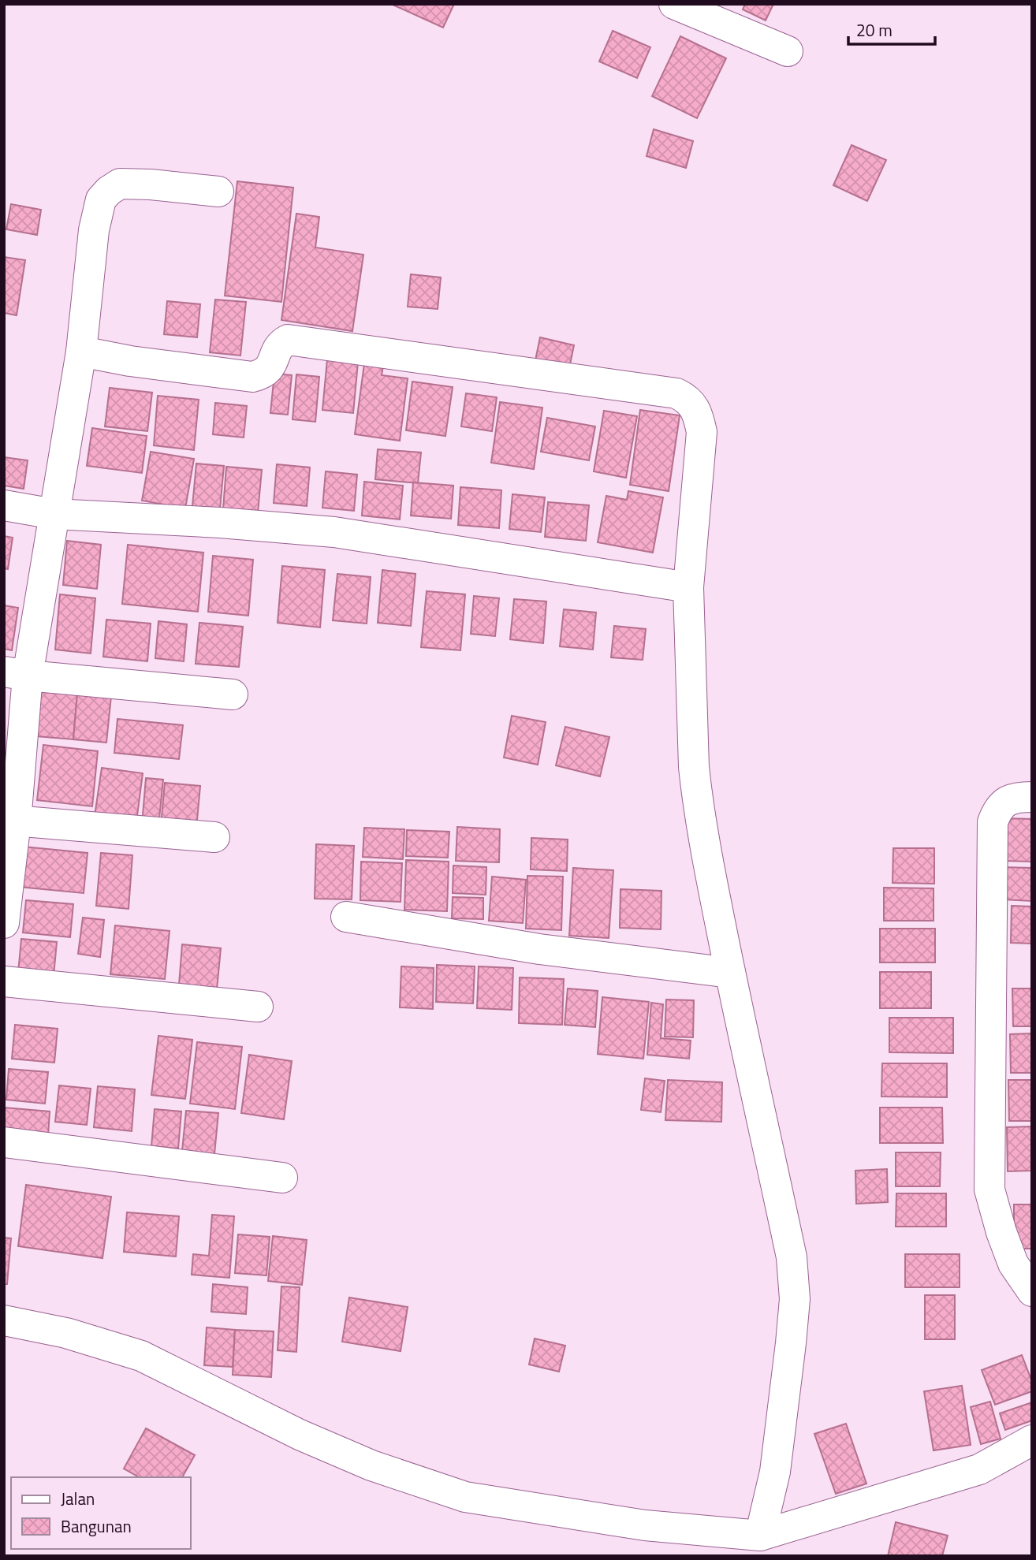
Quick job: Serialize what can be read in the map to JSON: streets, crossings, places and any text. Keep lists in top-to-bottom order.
{
  "legend": ["Jalan", "Bangunan"],
  "scale_bar": "20 m"
}
